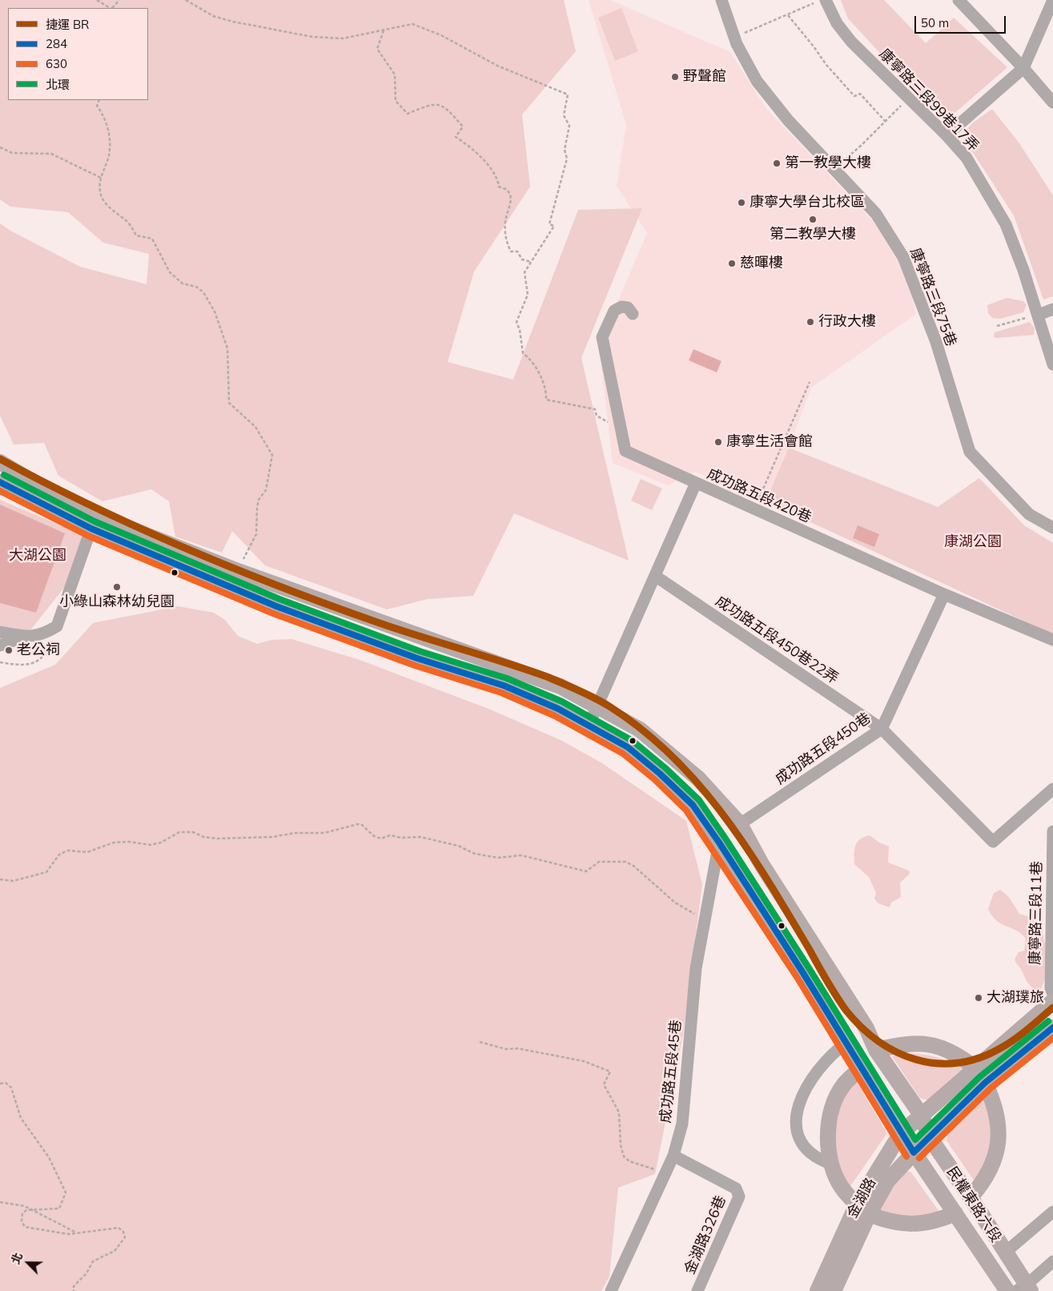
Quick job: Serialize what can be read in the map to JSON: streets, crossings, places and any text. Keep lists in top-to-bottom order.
{
  "streets": {
    "main road": ["金湖路", "民權東路六段"],
    "street": [
      "康寧路三段99巷17弄",
      "康寧路三段75巷",
      "成功路五段420巷",
      "成功路五段450巷22弄",
      "成功路五段450巷",
      "康寧路三段11巷",
      "成功路五段45巷",
      "金湖路326巷"
    ]
  },
  "crossings": [
    ["成功路五段420巷", "成功路五段450巷22弄"],
    ["成功路五段420巷", "成功路五段450巷"],
    ["成功路五段420巷", "民權東路六段"],
    ["成功路五段450巷22弄", "成功路五段450巷"],
    ["成功路五段450巷", "民權東路六段"],
    ["成功路五段45巷", "民權東路六段"],
    ["成功路五段45巷", "金湖路326巷"],
    ["金湖路", "民權東路六段"]
  ],
  "parks": ["康湖公園", "大湖公園"],
  "places": [
    "野聲館",
    "第一教學大樓",
    "康寧大學台北校區",
    "第二教學大樓",
    "慈暉樓",
    "行政大樓",
    "康寧生活會館",
    "小綠山森林幼兒園",
    "老公祠",
    "大湖璞旅"
  ],
  "lines": [
    "metro line BR",
    "transit line 北環",
    "transit line 284",
    "transit line 630"
  ],
  "legend": [
    "捷運 BR",
    "284",
    "630",
    "北環"
  ],
  "scale_bar": "50 m",
  "north": "top left"
}
